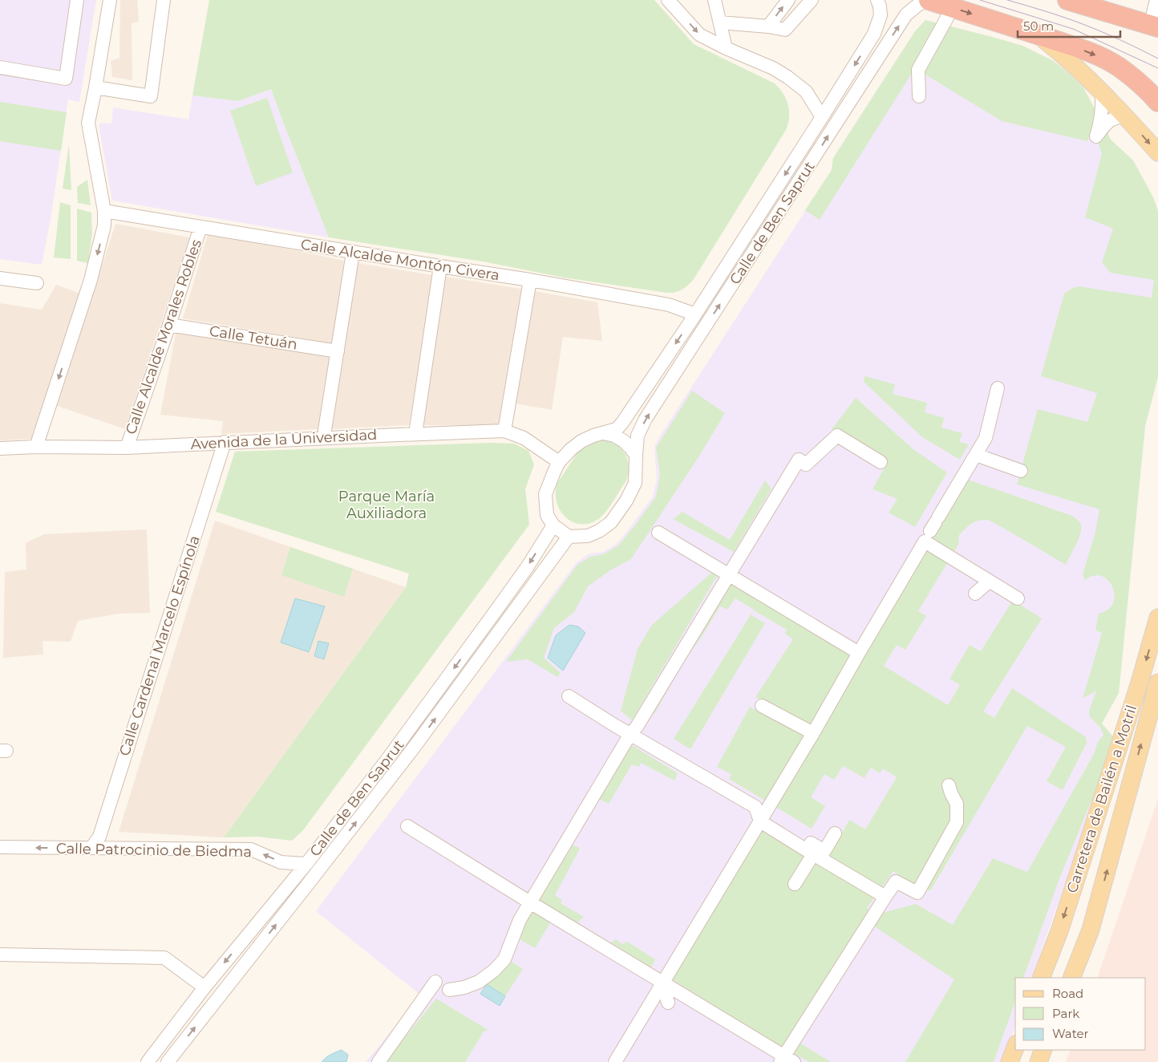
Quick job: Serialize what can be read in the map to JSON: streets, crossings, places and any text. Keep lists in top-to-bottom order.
{
  "streets": {
    "main road": ["Carretera de Bailén a Motril"],
    "street": [
      "Calle de Ben Saprut",
      "Calle Alcalde Montón Civera",
      "Calle Alcalde Morales Robles",
      "Calle Tetuán",
      "Avenida de la Universidad",
      "Calle Cardenal Marcelo Espínola",
      "Calle Patrocinio de Biedma"
    ]
  },
  "crossings": [
    ["Calle de Ben Saprut", "Calle Alcalde Montón Civera"],
    ["Calle de Ben Saprut", "Avenida de la Universidad"],
    ["Calle de Ben Saprut", "Calle Patrocinio de Biedma"],
    ["Calle Alcalde Montón Civera", "Calle Alcalde Morales Robles"],
    ["Calle Alcalde Morales Robles", "Calle Tetuán"],
    ["Calle Alcalde Morales Robles", "Avenida de la Universidad"],
    ["Avenida de la Universidad", "Calle Cardenal Marcelo Espínola"],
    ["Calle Cardenal Marcelo Espínola", "Calle Patrocinio de Biedma"]
  ],
  "parks": ["Parque María Auxiliadora"],
  "legend": ["Road", "Park", "Water"],
  "scale_bar": "50 m"
}
